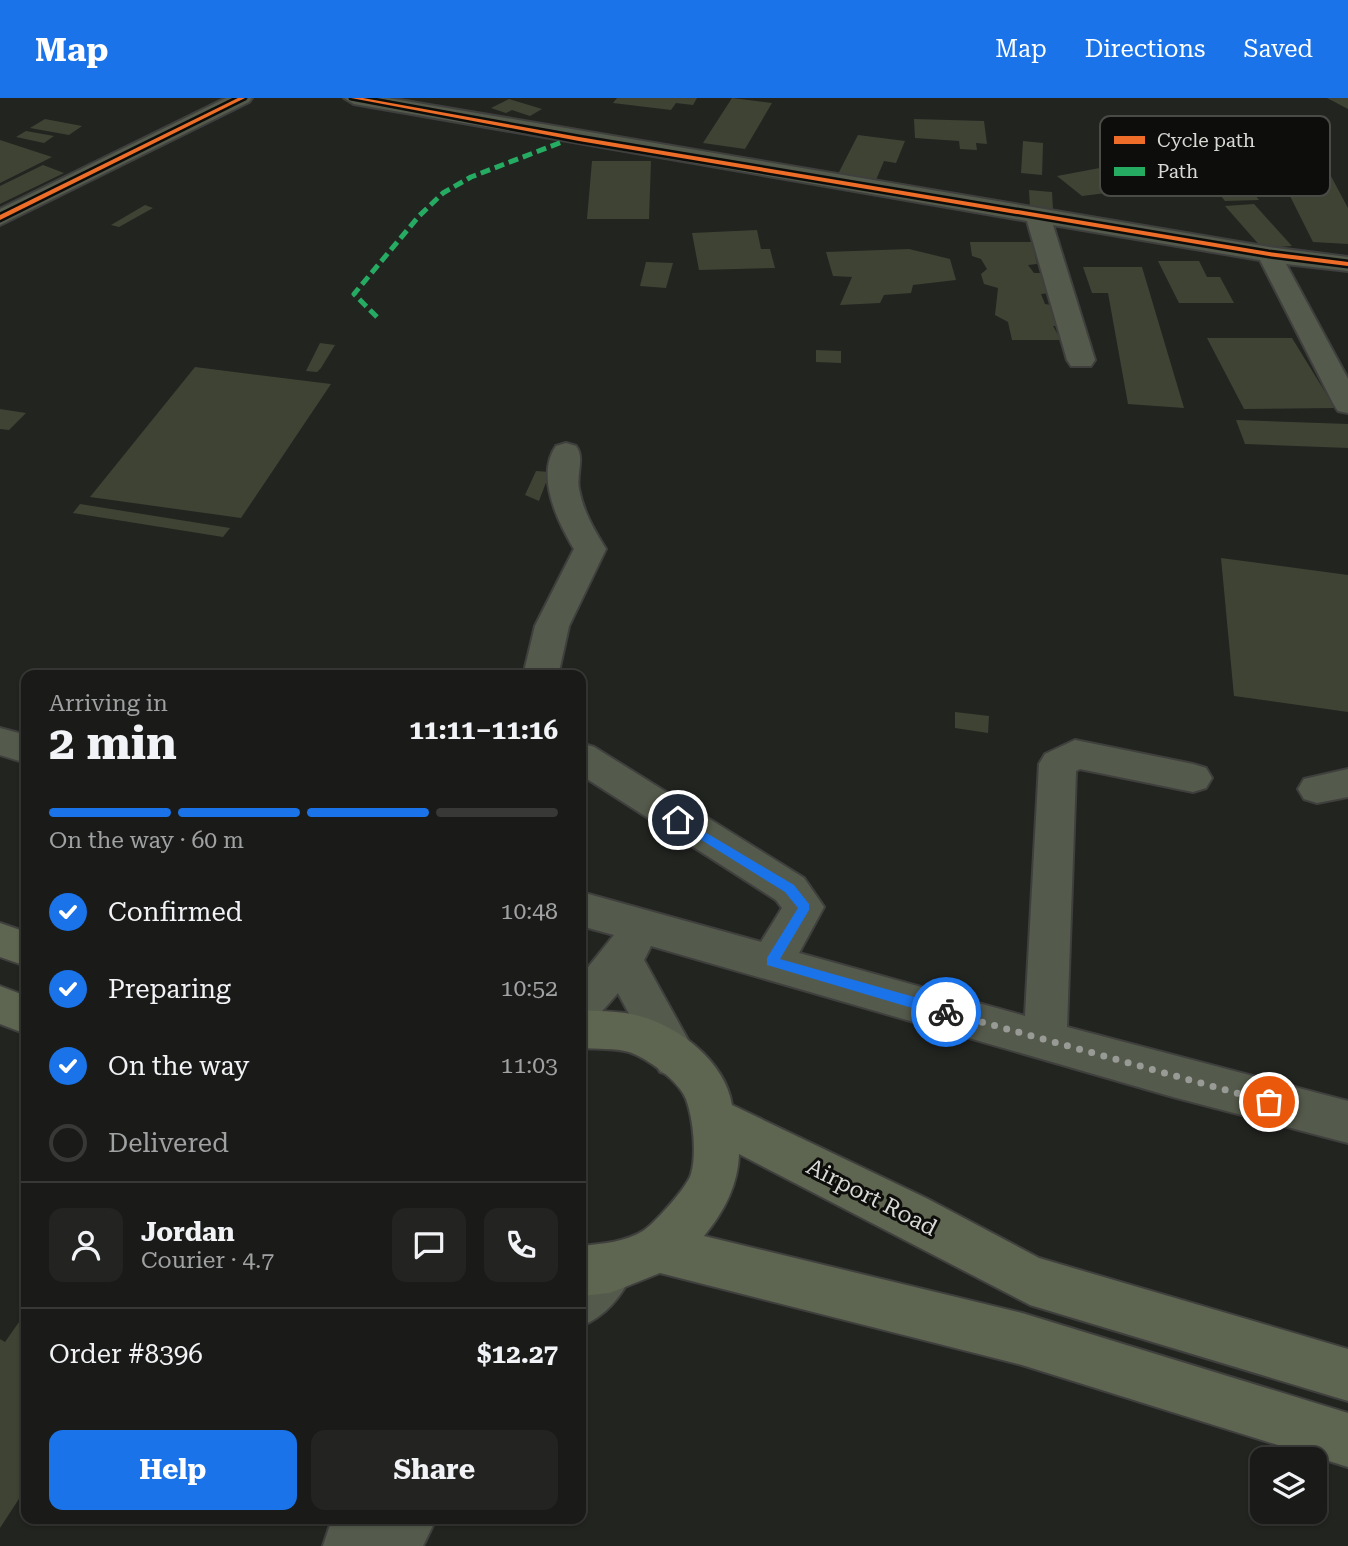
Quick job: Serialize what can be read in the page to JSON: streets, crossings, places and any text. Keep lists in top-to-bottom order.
{
  "streets": {
    "main road": ["Airport Road"]
  },
  "legend": ["Cycle path", "Path"],
  "page": {
    "header": "Map",
    "nav": ["Map", "Directions", "Saved"],
    "heading": ["2 min", "Arriving in", "11:11–11:16"],
    "panel": [
      "Jordan",
      "Courier · 4.7",
      "Order #8396",
      "$12.27"
    ],
    "bar": "On the way · 60 m",
    "list": [
      ["Confirmed", "10:48"],
      ["Preparing", "10:52"],
      ["On the way", "11:03"],
      "Delivered"
    ],
    "buttons": ["Help", "Share"]
  }
}
